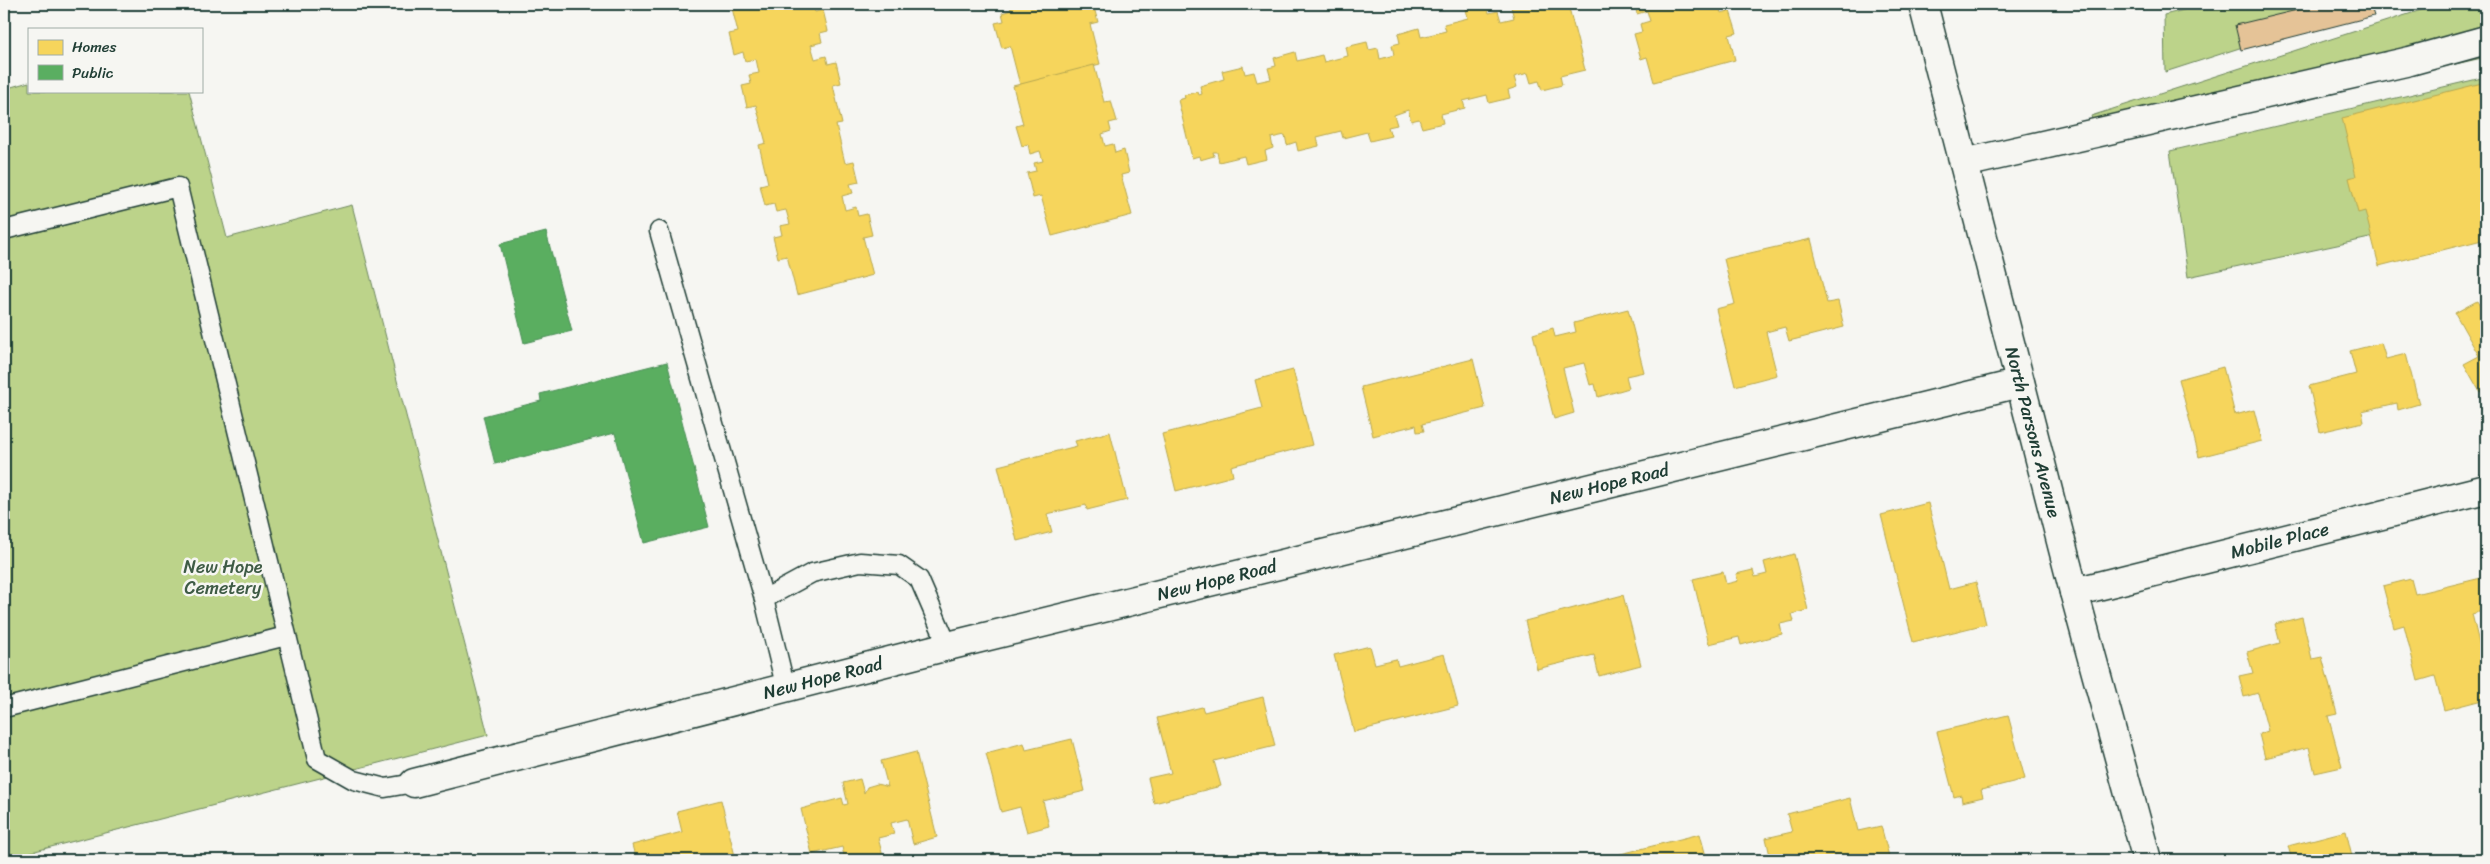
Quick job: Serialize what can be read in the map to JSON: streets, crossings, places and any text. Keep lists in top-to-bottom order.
{
  "streets": {
    "street": ["North Parsons Avenue", "New Hope Road", "Mobile Place"]
  },
  "crossings": [
    ["North Parsons Avenue", "New Hope Road"],
    ["North Parsons Avenue", "Mobile Place"]
  ],
  "parks": ["New Hope Cemetery"],
  "legend": ["Homes", "Public"]
}
